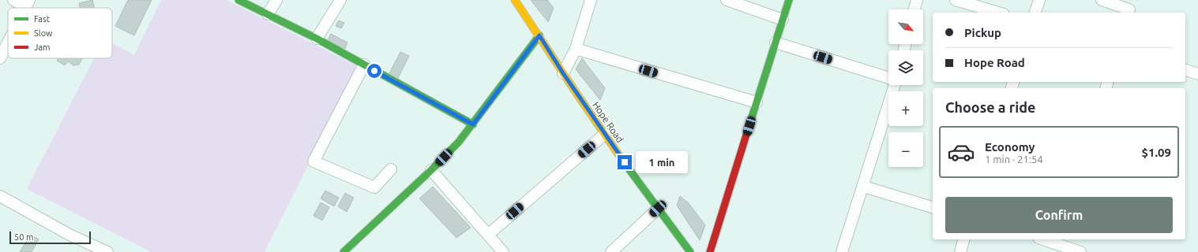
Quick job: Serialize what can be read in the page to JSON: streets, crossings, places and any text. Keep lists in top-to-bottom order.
{
  "streets": {
    "main road": ["Hope Road"]
  },
  "legend": ["Fast", "Slow", "Jam"],
  "scale_bar": "50 m",
  "north": "bottom right",
  "page": {
    "map_buttons": ["+", "−"],
    "banner": ["Pickup", "Hope Road"],
    "heading": "Choose a ride",
    "list": [
      {
        "name": "Economy",
        "note": "1 min · 21:54",
        "value": "$1.09"
      }
    ],
    "bubble": "1 min",
    "buttons": "Confirm",
    "scale": "50 m"
  }
}
